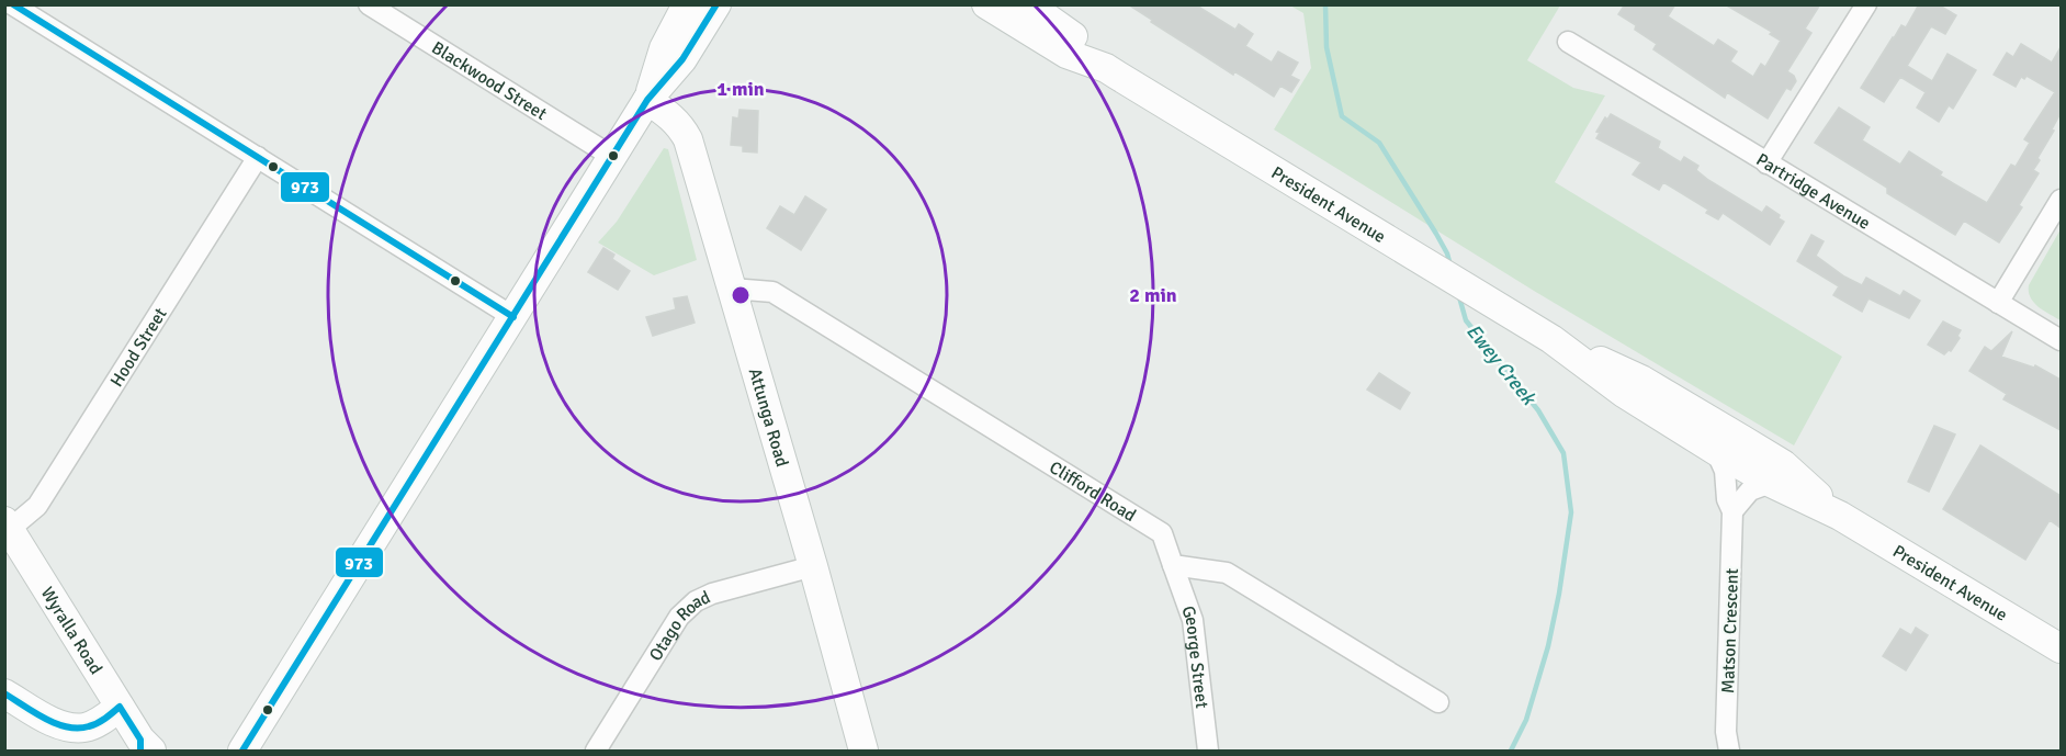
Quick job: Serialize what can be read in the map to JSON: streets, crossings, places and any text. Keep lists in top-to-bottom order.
{
  "streets": {
    "street": [
      "Blackwood Street",
      "Partridge Avenue",
      "President Avenue",
      "Hood Street",
      "Attunga Road",
      "Clifford Road",
      "Wyralla Road",
      "Otago Road",
      "Matson Crescent",
      "George Street"
    ]
  },
  "crossings": [
    ["President Avenue", "Matson Crescent"],
    ["Hood Street", "Wyralla Road"],
    ["Attunga Road", "Clifford Road"],
    ["Attunga Road", "Otago Road"],
    ["Clifford Road", "George Street"]
  ],
  "water": ["Ewey Creek"],
  "lines": ["transit line 973"],
  "rings": ["1 min", "2 min"]
}
